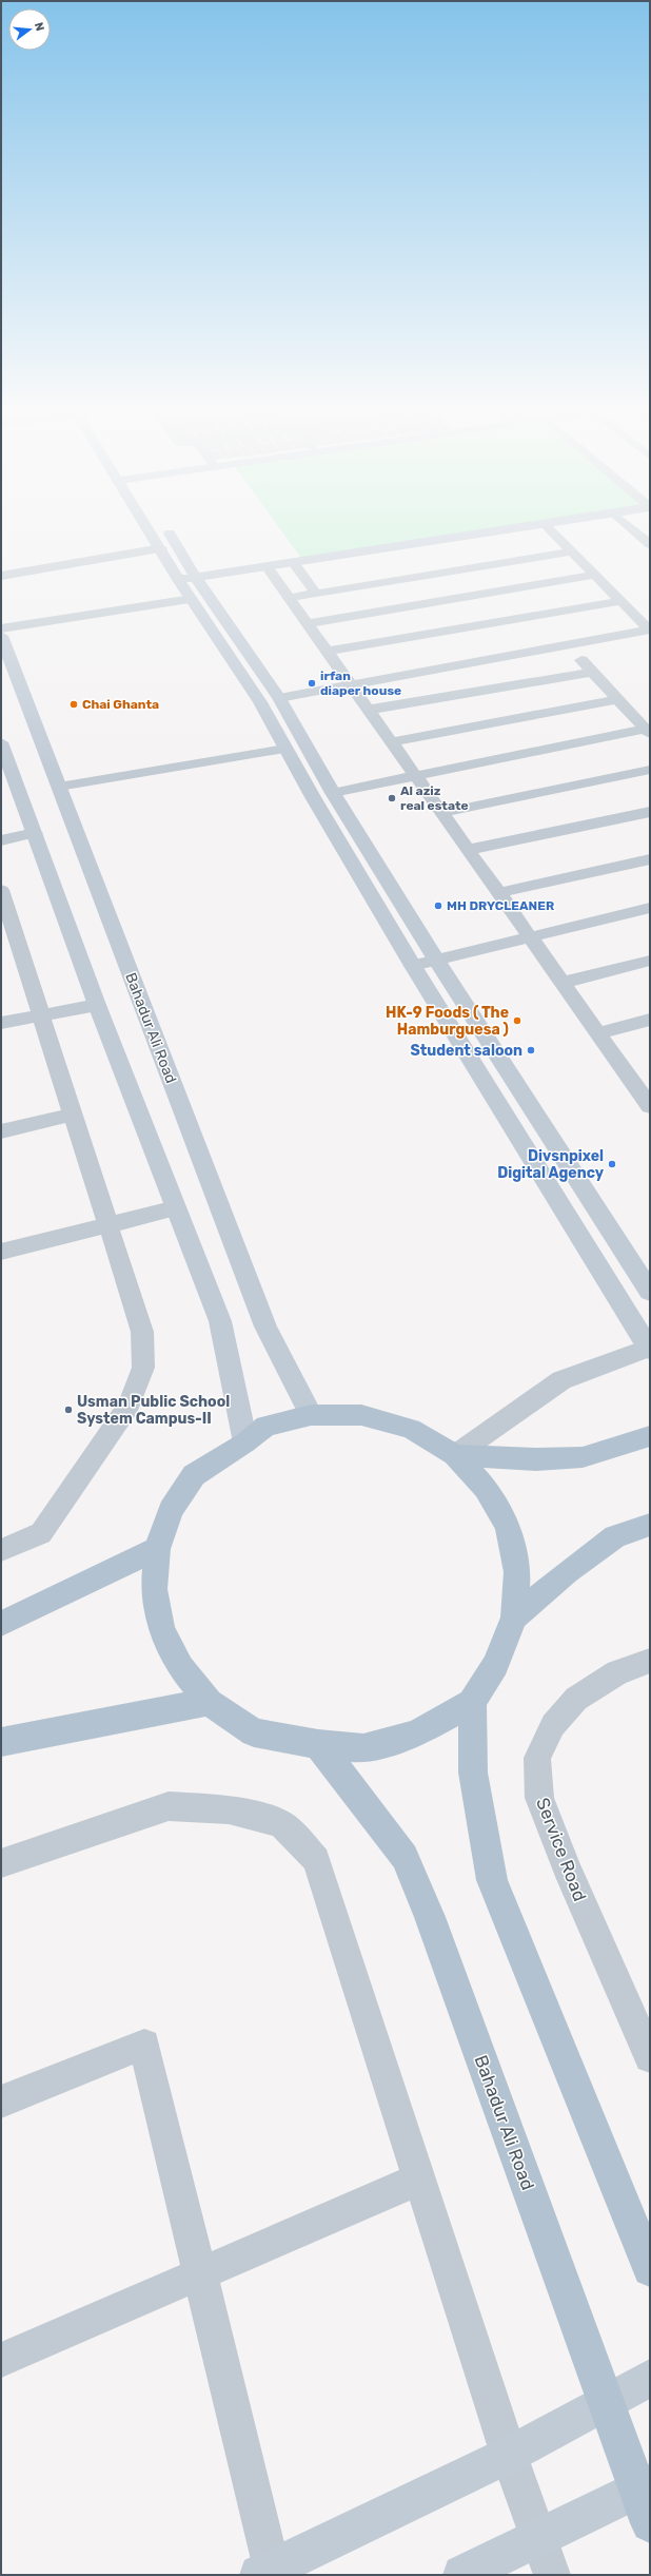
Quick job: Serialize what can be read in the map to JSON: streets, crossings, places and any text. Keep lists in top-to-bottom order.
{
  "streets": {
    "main road": ["Bahadur Ali Road"],
    "street": ["Service Road"]
  },
  "places": [
    "irfan diaper house",
    "Chai Ghanta",
    "Al aziz real estate",
    "MH DRYCLEANER",
    "HK-9 Foods ( The Hamburguesa )",
    "Student saloon",
    "Divsnpixel Digital Agency",
    "Usman Public School System Campus-II"
  ],
  "north": "right"
}
